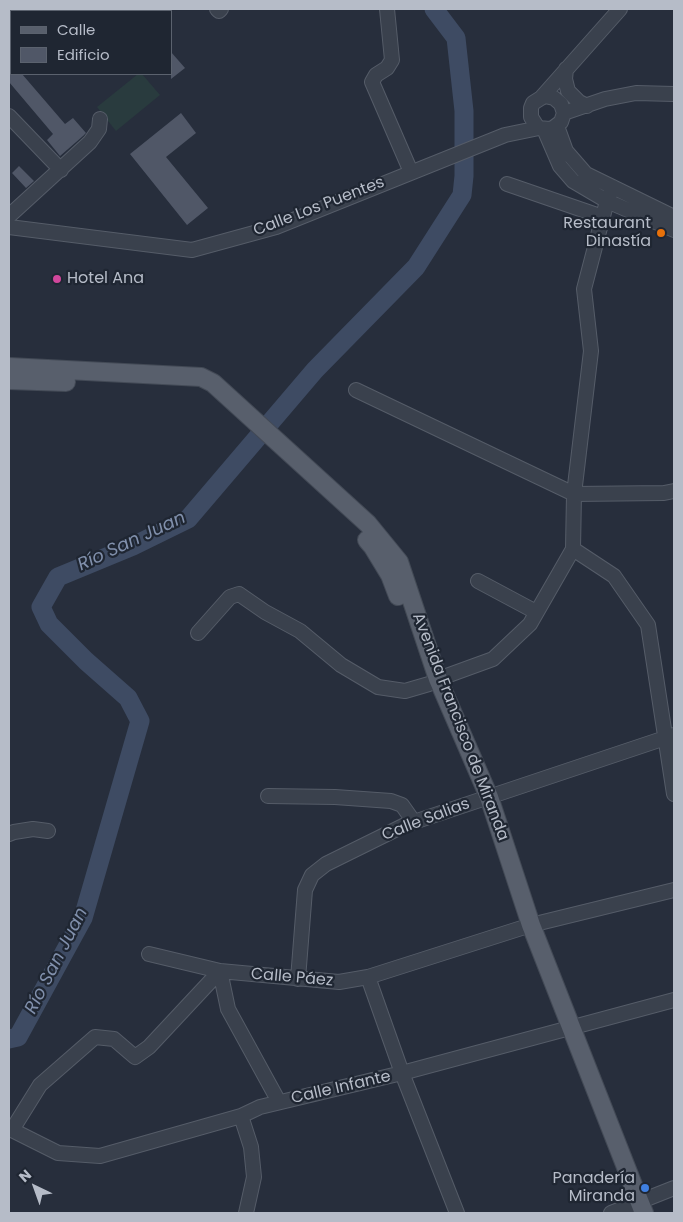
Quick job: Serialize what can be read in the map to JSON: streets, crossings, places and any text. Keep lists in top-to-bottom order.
{
  "streets": {
    "main road": ["Avenida Francisco de Miranda"],
    "street": [
      "Calle Los Puentes",
      "Calle Salias",
      "Calle Páez",
      "Calle Infante"
    ]
  },
  "crossings": [
    ["Avenida Francisco de Miranda", "Calle Salias"],
    ["Avenida Francisco de Miranda", "Calle Páez"],
    ["Avenida Francisco de Miranda", "Calle Infante"],
    ["Calle Salias", "Calle Páez"]
  ],
  "water": ["Río San Juan"],
  "places": ["Restaurant Dinastía", "Hotel Ana", "Panadería Miranda"],
  "legend": ["Calle", "Edificio"],
  "north": "top left"
}
